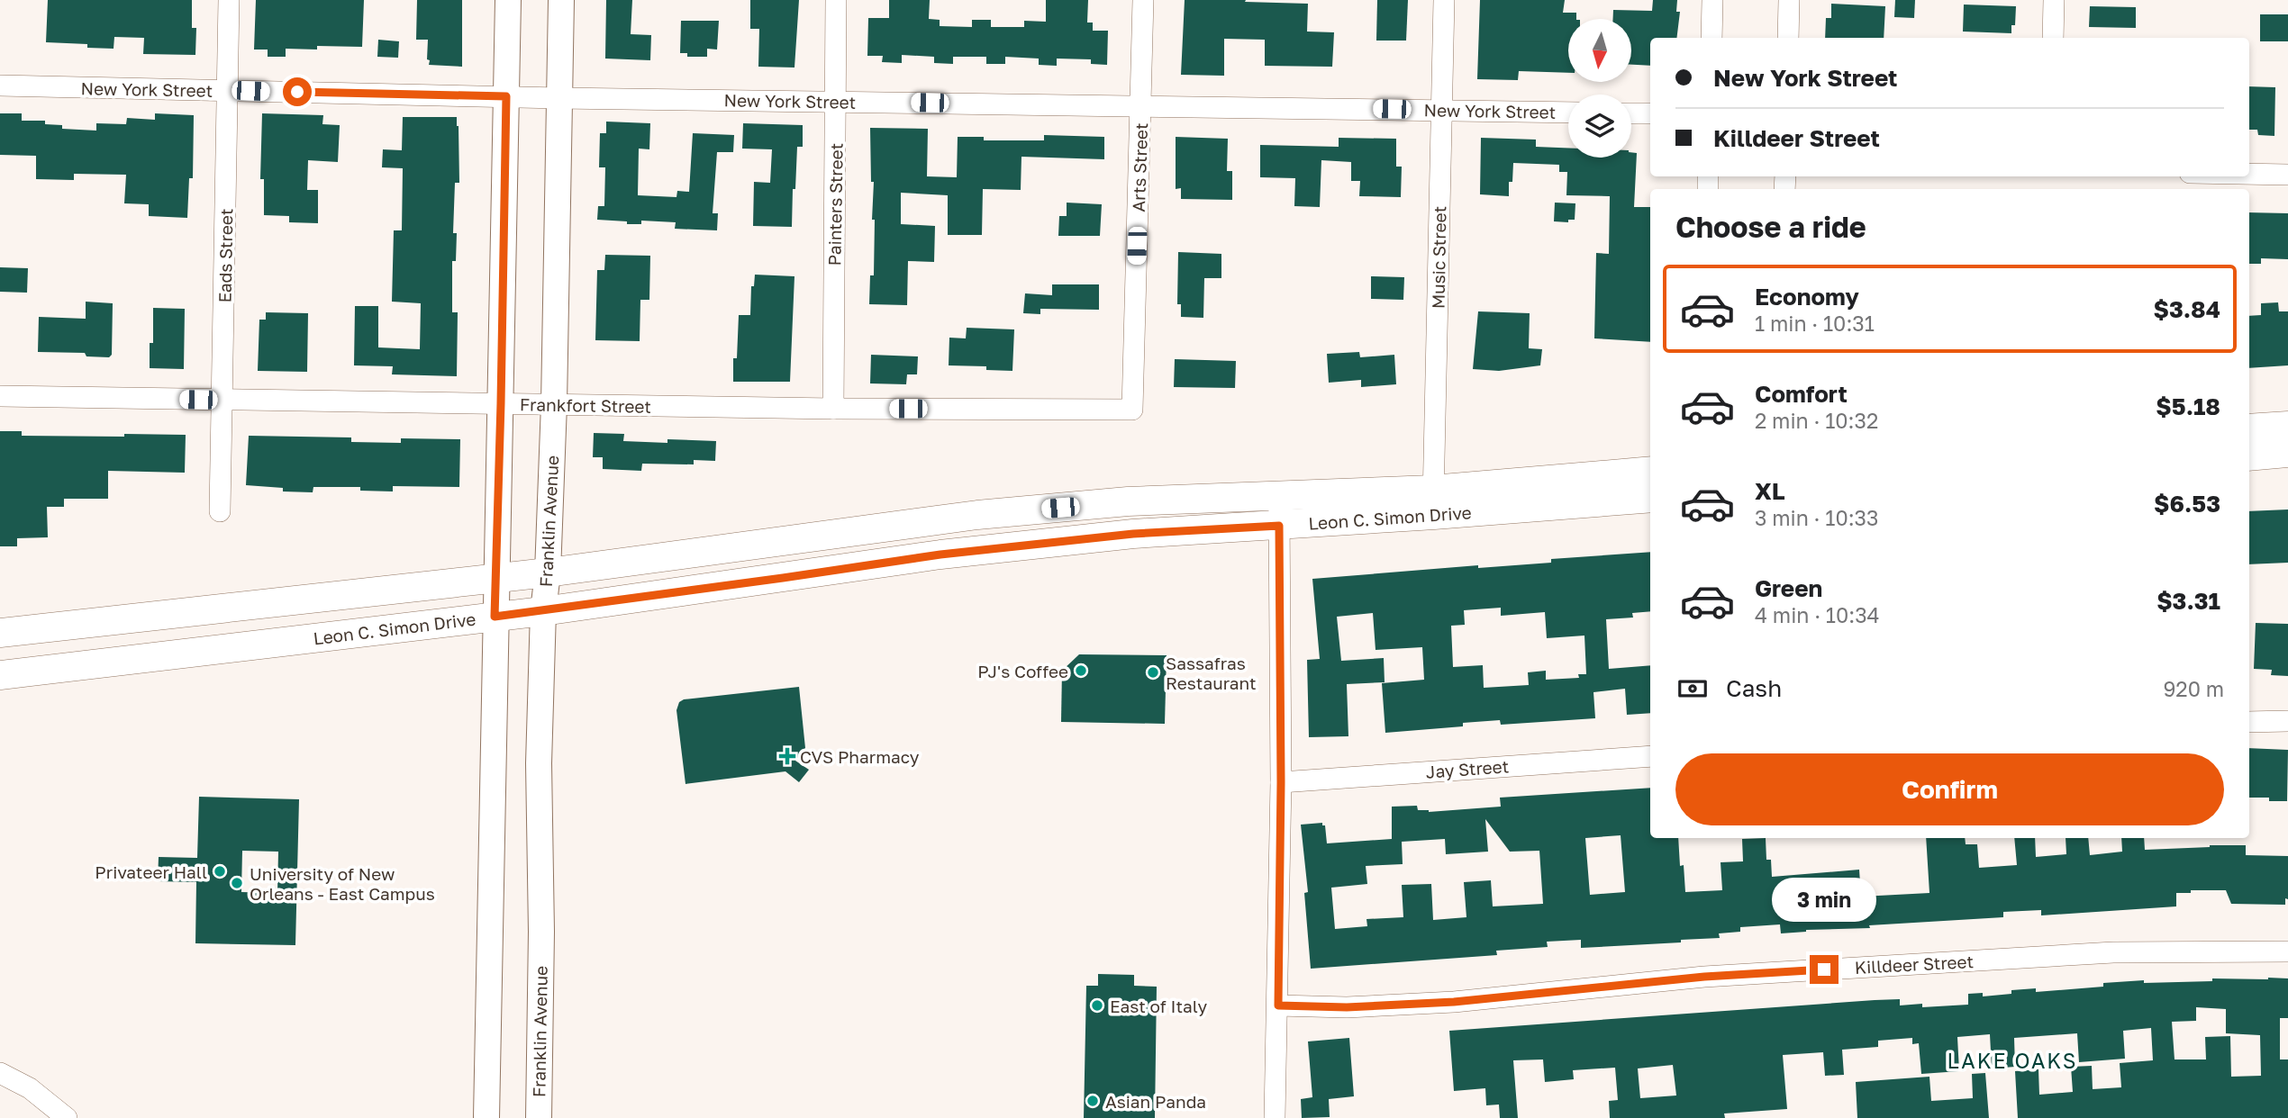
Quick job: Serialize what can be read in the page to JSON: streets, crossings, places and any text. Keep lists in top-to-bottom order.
{
  "streets": {
    "main road": ["Leon C. Simon Drive"],
    "street": [
      "New York Street",
      "Arts Street",
      "Painters Street",
      "Eads Street",
      "Music Street",
      "Frankfort Street",
      "Franklin Avenue",
      "Jay Street",
      "Killdeer Street"
    ]
  },
  "crossings": [
    ["New York Street", "Arts Street"],
    ["New York Street", "Painters Street"],
    ["New York Street", "Eads Street"],
    ["New York Street", "Music Street"],
    ["New York Street", "Franklin Avenue"],
    ["Arts Street", "Frankfort Street"],
    ["Painters Street", "Frankfort Street"],
    ["Eads Street", "Frankfort Street"],
    ["Music Street", "Leon C. Simon Drive"],
    ["Frankfort Street", "Franklin Avenue"],
    ["Leon C. Simon Drive", "Franklin Avenue"]
  ],
  "districts": ["LAKE OAKS"],
  "places": {
    "other": [
      "PJ's Coffee",
      "Sassafras Restaurant",
      "Privateer Hall",
      "University of New Orleans - East Campus",
      "East of Italy",
      "Asian Panda"
    ],
    "health": ["CVS Pharmacy"]
  },
  "north": "bottom",
  "page": {
    "banner": ["New York Street", "Killdeer Street"],
    "heading": "Choose a ride",
    "list": [
      {
        "name": "Economy",
        "note": "1 min · 10:31",
        "value": "$3.84"
      },
      {
        "name": "Comfort",
        "note": "2 min · 10:32",
        "value": "$5.18"
      },
      {
        "name": "XL",
        "note": "3 min · 10:33",
        "value": "$6.53"
      },
      {
        "name": "Green",
        "note": "4 min · 10:34",
        "value": "$3.31"
      }
    ],
    "pay": ["Cash", "920 m"],
    "buttons": "Confirm",
    "bubble": "3 min"
  }
}
